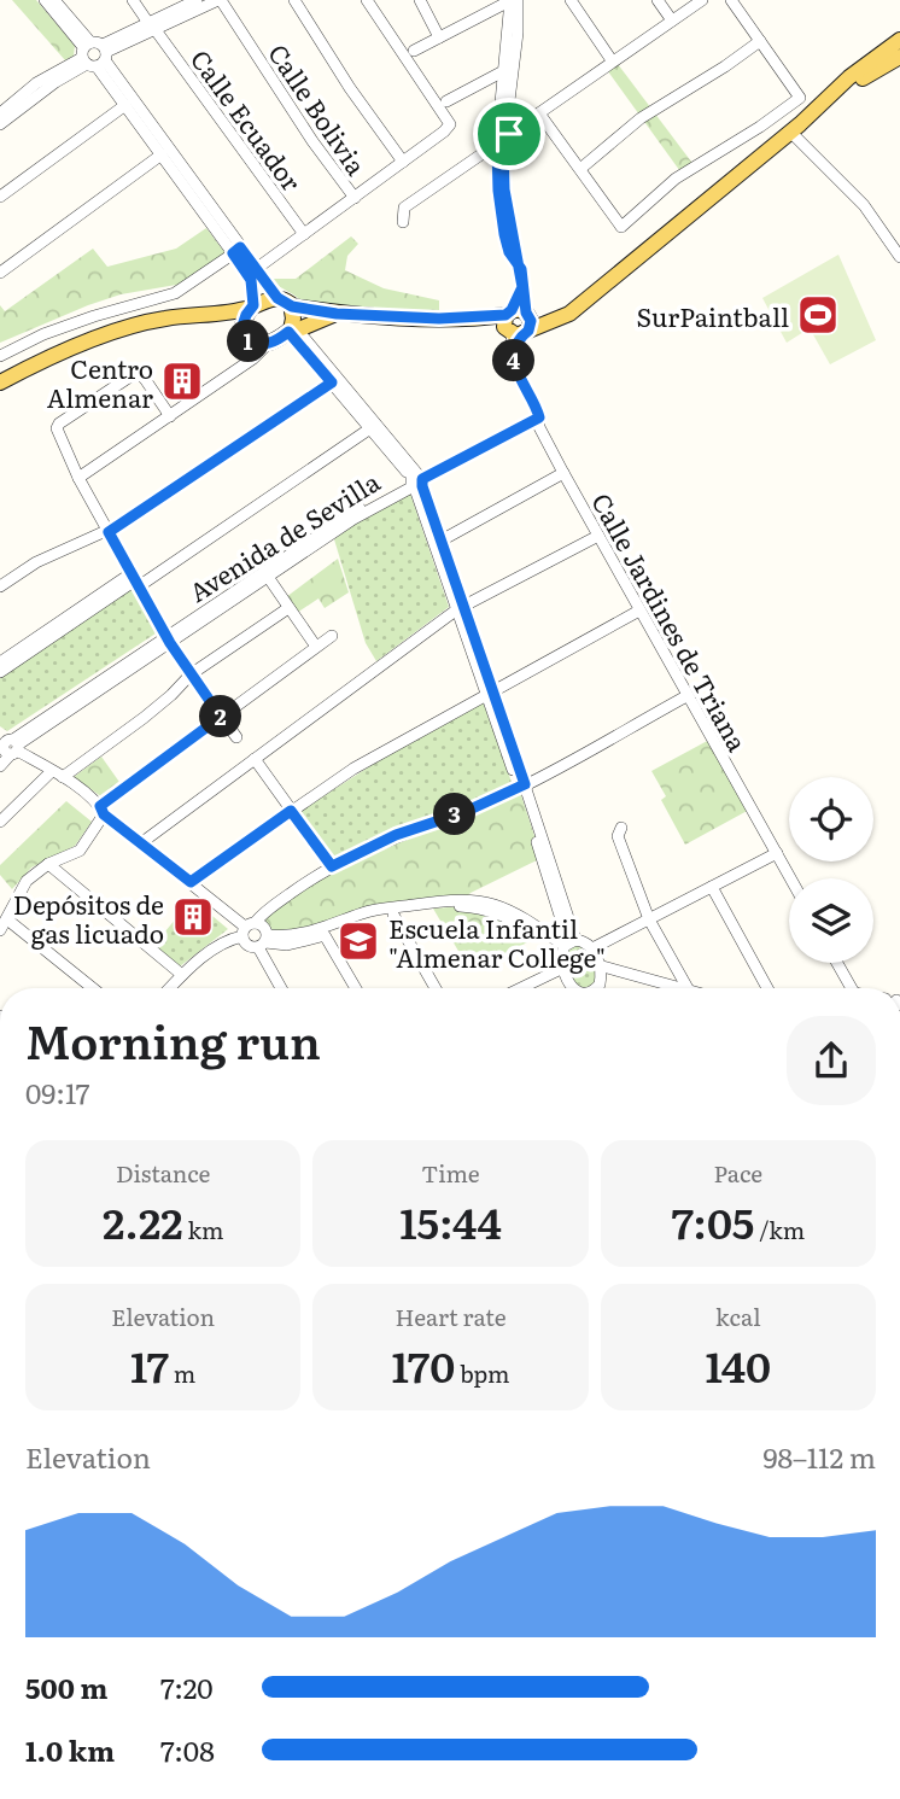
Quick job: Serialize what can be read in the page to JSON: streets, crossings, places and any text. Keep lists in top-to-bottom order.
{
  "streets": {
    "street": [
      "Calle Bolivia",
      "Calle Ecuador",
      "Avenida de Sevilla",
      "Calle Jardines de Triana"
    ]
  },
  "places": {
    "sports": ["SurPaintball"],
    "building": ["Centro Almenar", "Depósitos de gas licuado"],
    "school or university": ["Escuela Infantil \"Almenar College\""]
  },
  "page": {
    "pins": [
      "1",
      "4",
      "2",
      "3"
    ],
    "heading": ["Morning run", "09:17"],
    "stats": [
      ["Distance", "2.22 km"],
      ["Time", "15:44"],
      ["Pace", "7:05 /km"],
      ["Elevation", "17 m"],
      ["Heart rate", "170 bpm"],
      ["kcal", "140"]
    ],
    "chart": ["Elevation", "98–112 m"],
    "list": [
      {
        "name": "500 m",
        "note": "7:20"
      },
      {
        "name": "1.0 km",
        "note": "7:08"
      }
    ]
  }
}
